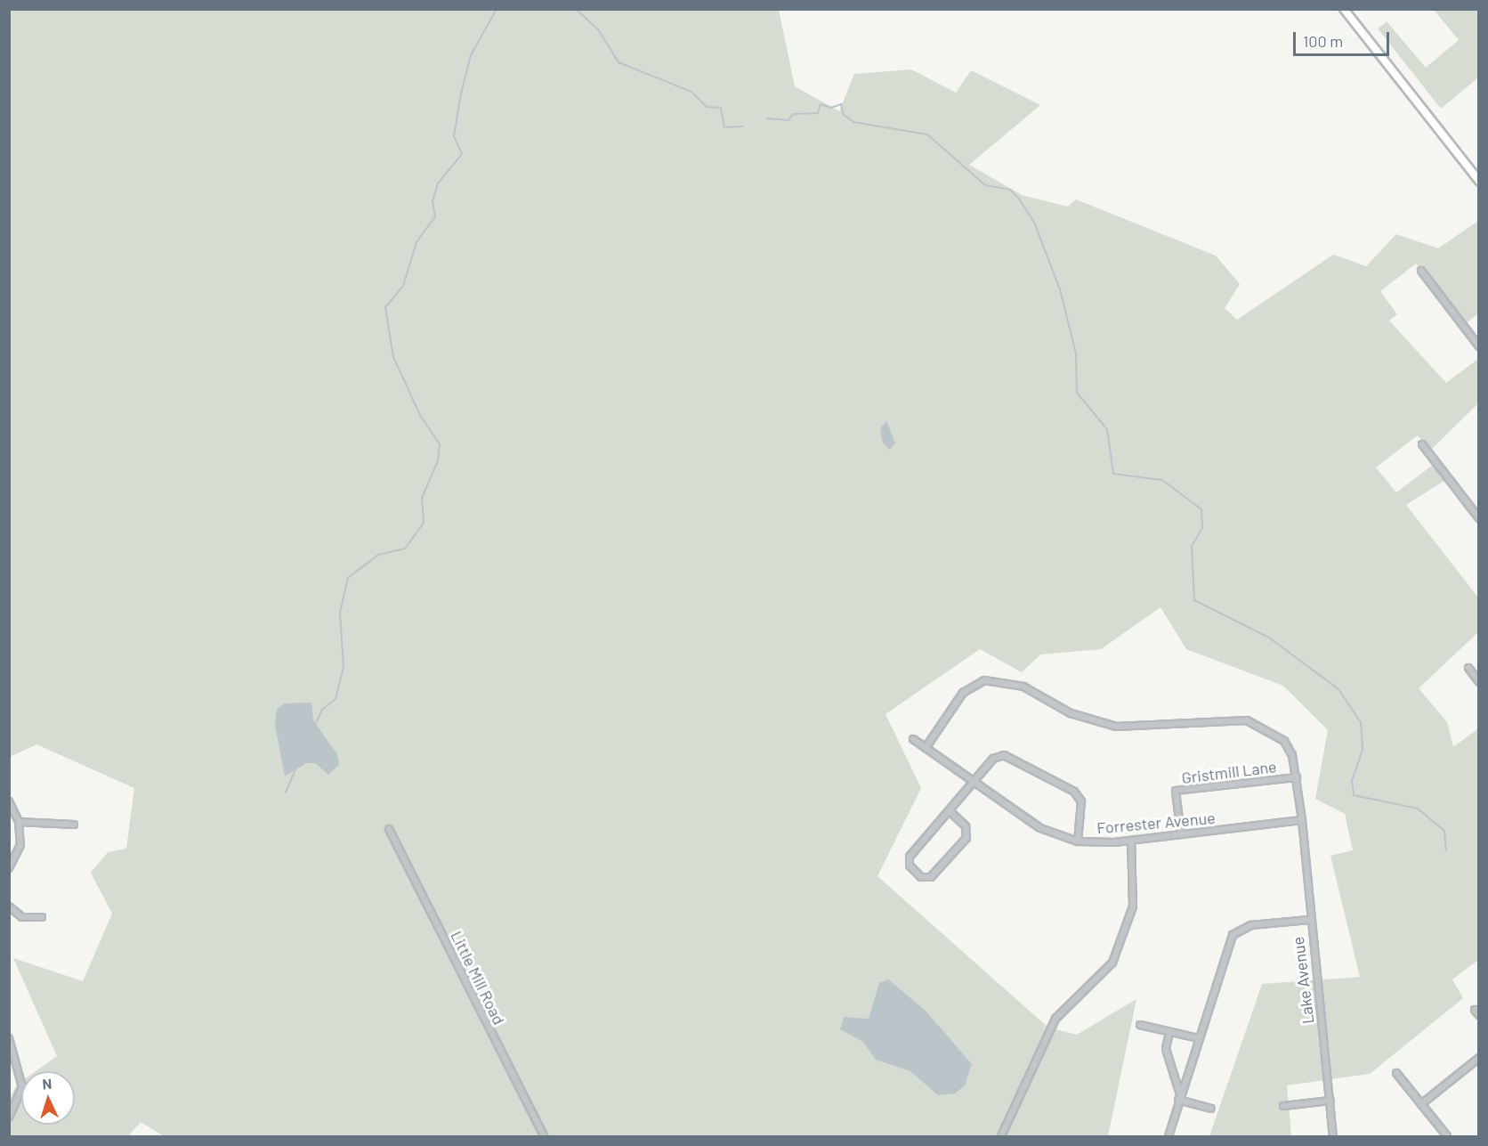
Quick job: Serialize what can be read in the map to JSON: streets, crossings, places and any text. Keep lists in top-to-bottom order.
{
  "streets": {
    "street": [
      "Gristmill Lane",
      "Forrester Avenue",
      "Little Mill Road",
      "Lake Avenue"
    ]
  },
  "crossings": [
    ["Gristmill Lane", "Forrester Avenue"],
    ["Gristmill Lane", "Lake Avenue"],
    ["Forrester Avenue", "Lake Avenue"]
  ],
  "scale_bar": "100 m",
  "north": "top"
}
